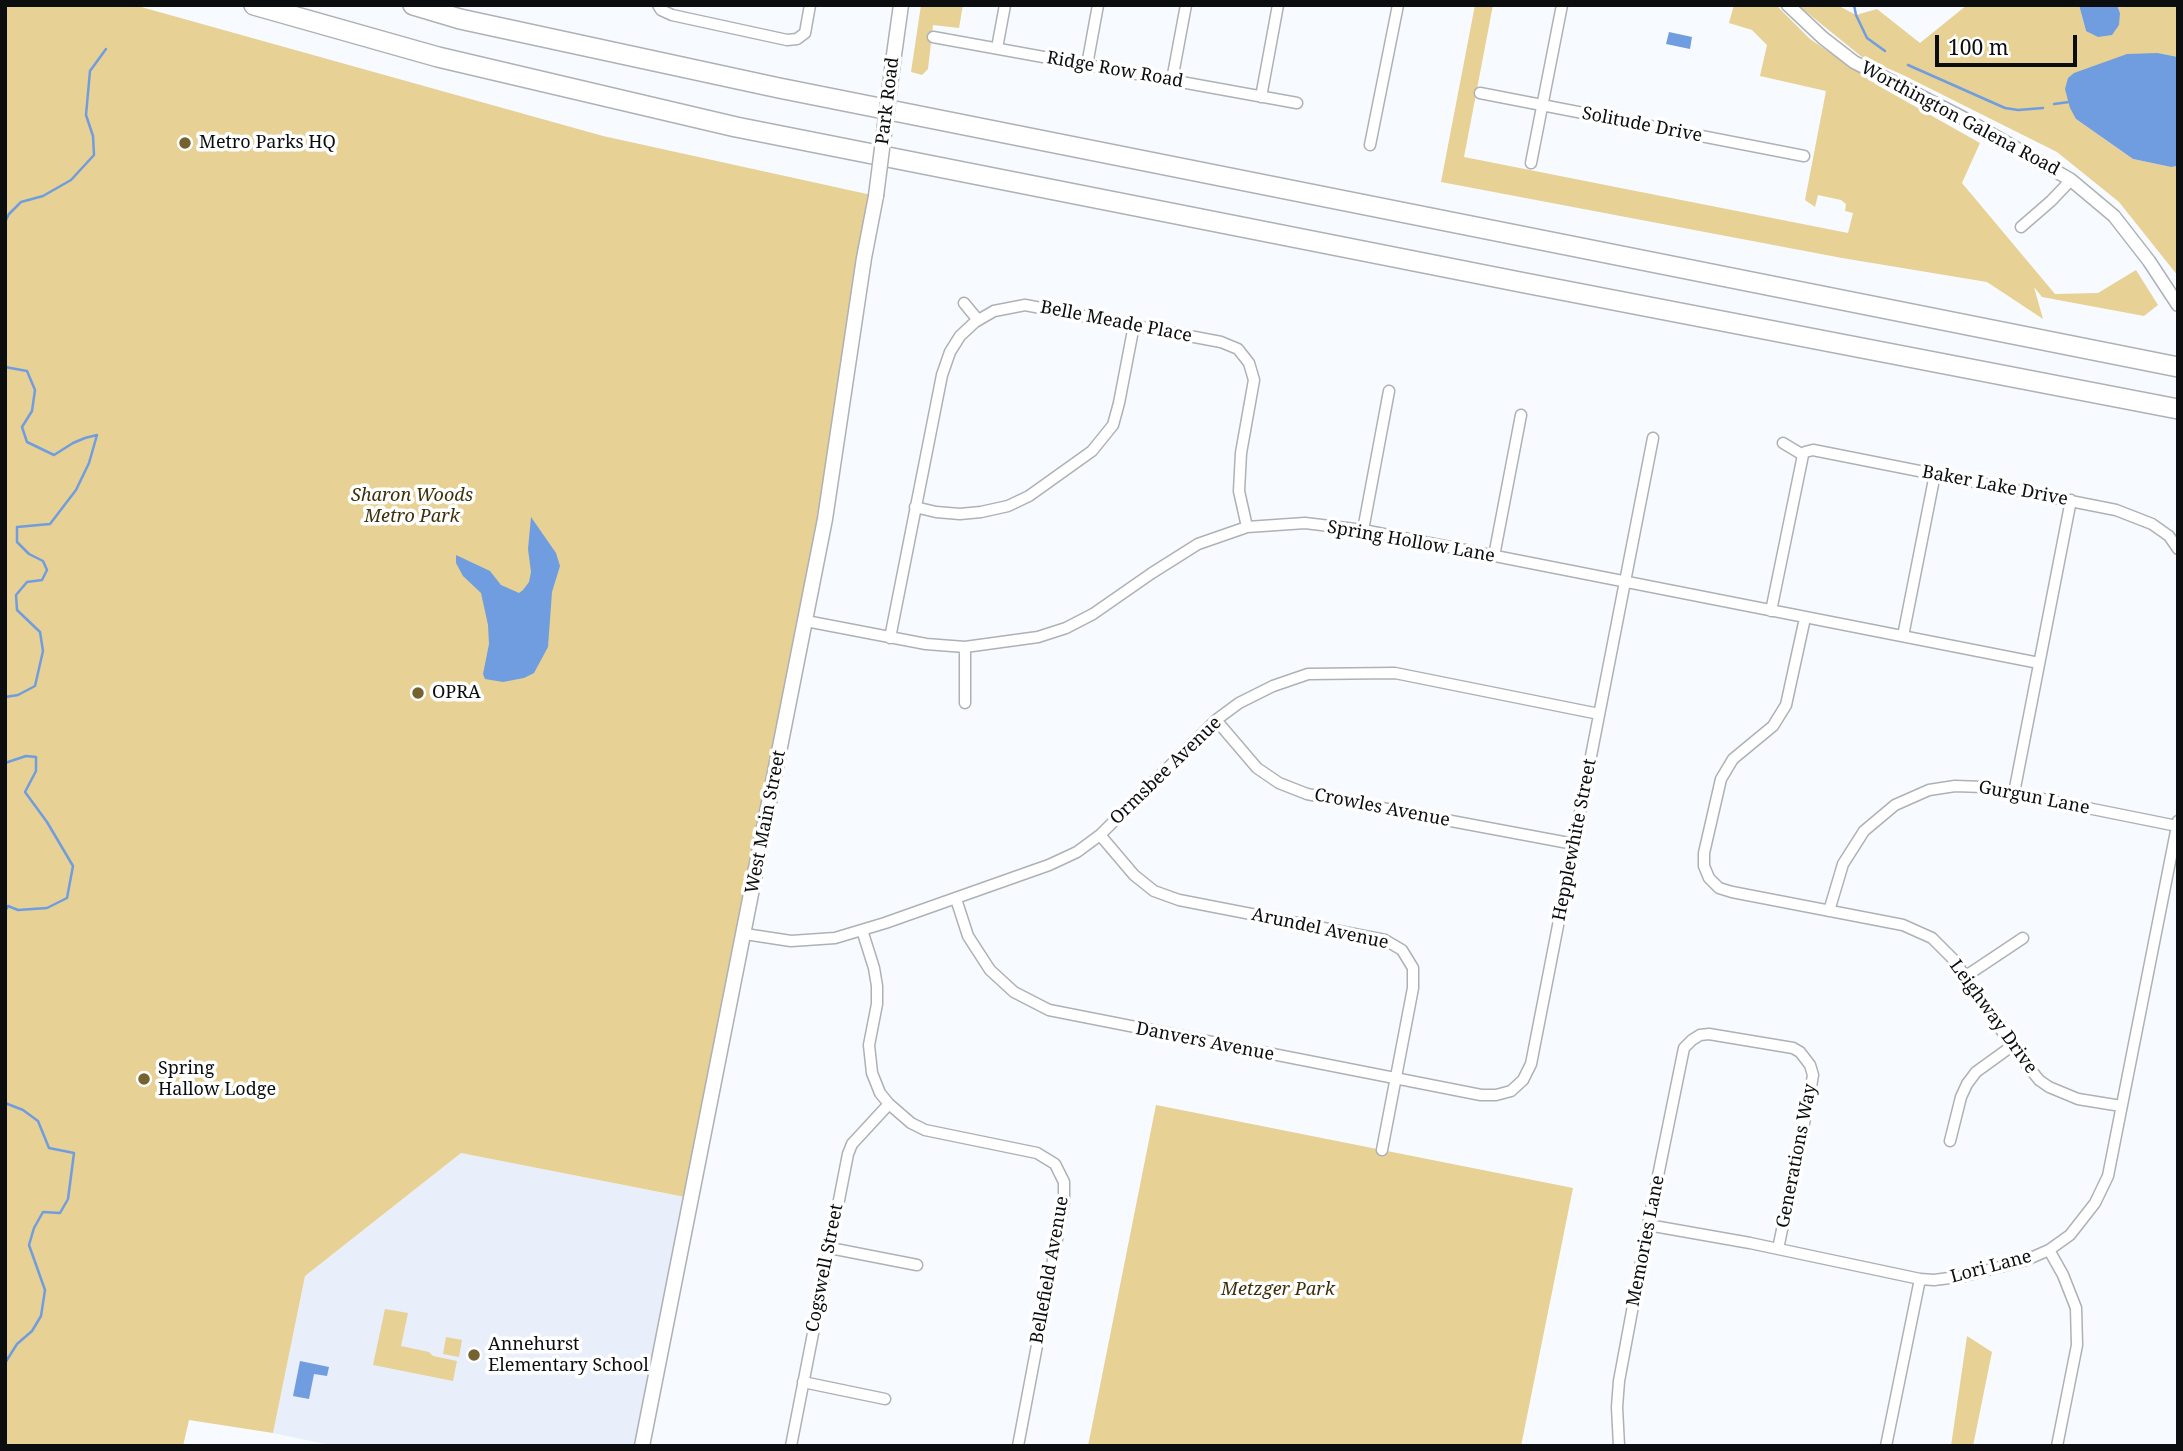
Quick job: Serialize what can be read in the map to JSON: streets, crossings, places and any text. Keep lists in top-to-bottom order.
{
  "streets": {
    "main road": ["Park Road", "West Main Street"],
    "street": [
      "Ridge Row Road",
      "Worthington Galena Road",
      "Solitude Drive",
      "Belle Meade Place",
      "Baker Lake Drive",
      "Spring Hollow Lane",
      "Ormsbee Avenue",
      "Gurgun Lane",
      "Crowles Avenue",
      "Hepplewhite Street",
      "Arundel Avenue",
      "Leighway Drive",
      "Danvers Avenue",
      "Generations Way",
      "Memories Lane",
      "Lori Lane",
      "Cogswell Street",
      "Bellefield Avenue"
    ]
  },
  "crossings": [
    ["Park Road", "West Main Street"],
    ["Belle Meade Place", "Spring Hollow Lane"],
    ["Spring Hollow Lane", "West Main Street"],
    ["Spring Hollow Lane", "Hepplewhite Street"],
    ["Spring Hollow Lane", "Leighway Drive"],
    ["Ormsbee Avenue", "Crowles Avenue"],
    ["Ormsbee Avenue", "West Main Street"],
    ["Ormsbee Avenue", "Hepplewhite Street"],
    ["Ormsbee Avenue", "Arundel Avenue"],
    ["Ormsbee Avenue", "Danvers Avenue"],
    ["Ormsbee Avenue", "Bellefield Avenue"],
    ["Gurgun Lane", "Leighway Drive"],
    ["Gurgun Lane", "Lori Lane"],
    ["Crowles Avenue", "Hepplewhite Street"],
    ["Hepplewhite Street", "Danvers Avenue"],
    ["Arundel Avenue", "Danvers Avenue"],
    ["Leighway Drive", "Lori Lane"],
    ["Generations Way", "Memories Lane"],
    ["Generations Way", "Lori Lane"],
    ["Memories Lane", "Lori Lane"],
    ["Cogswell Street", "Bellefield Avenue"]
  ],
  "parks": ["Sharon Woods Metro Park", "Metzger Park"],
  "places": [
    "Metro Parks HQ",
    "OPRA",
    "Spring Hallow Lodge",
    "Annehurst Elementary School"
  ],
  "scale_bar": "100 m"
}
